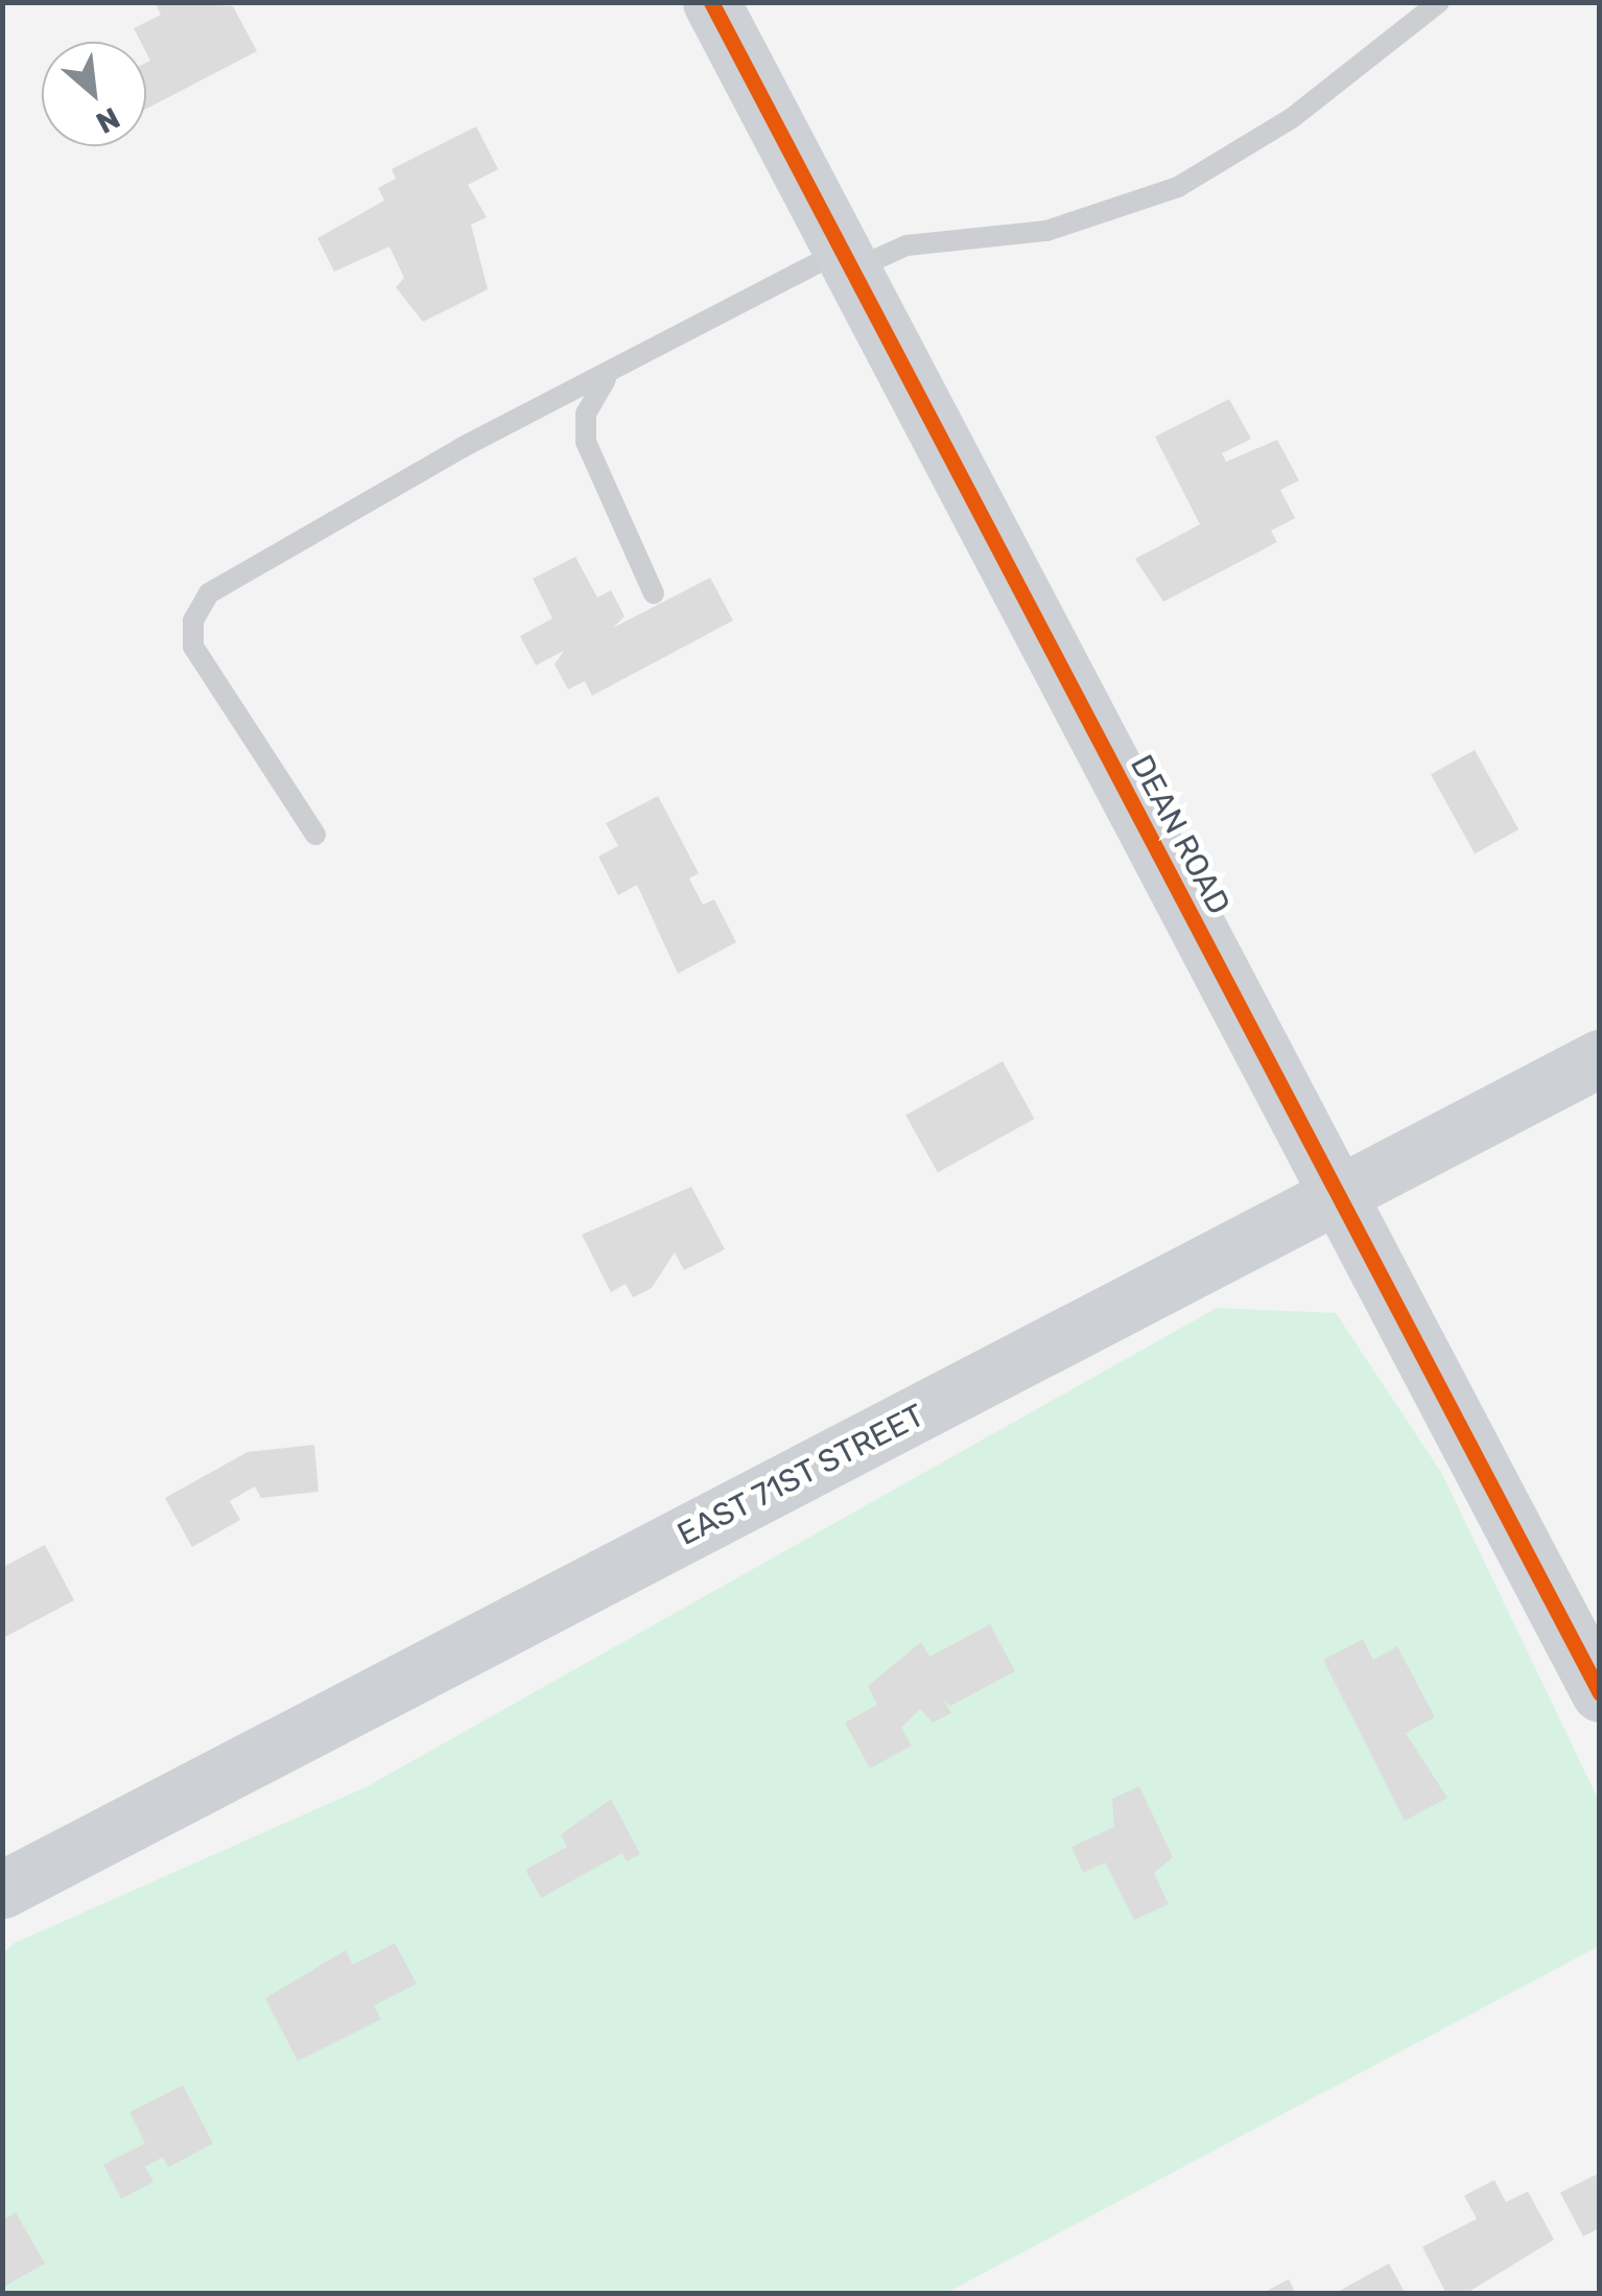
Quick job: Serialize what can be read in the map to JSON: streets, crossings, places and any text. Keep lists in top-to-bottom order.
{
  "streets": {
    "street": ["DEAN ROAD", "EAST 71ST STREET"]
  },
  "crossings": [
    ["DEAN ROAD", "EAST 71ST STREET"]
  ],
  "north": "bottom right"
}
